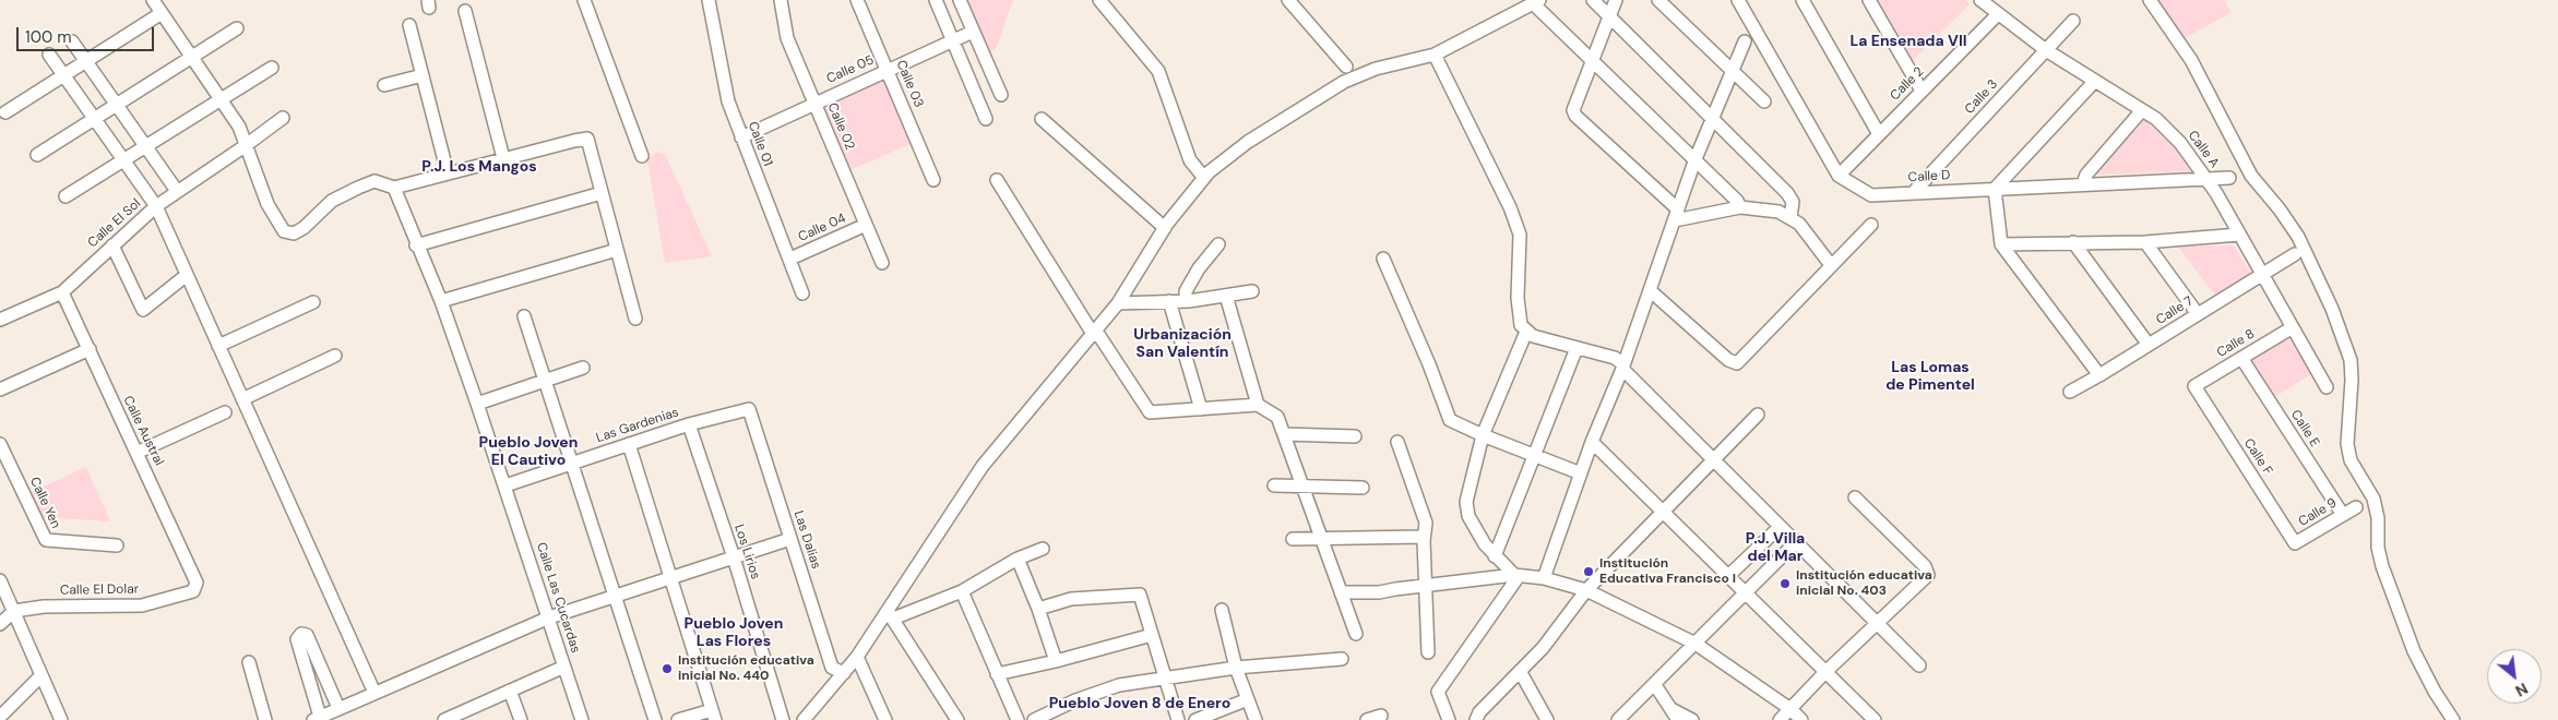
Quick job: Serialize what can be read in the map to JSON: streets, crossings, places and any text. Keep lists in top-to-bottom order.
{
  "streets": {
    "street": [
      "Calle 05",
      "Calle 03",
      "Calle 2",
      "Calle 3",
      "Calle 02",
      "Calle 01",
      "Calle A",
      "Calle D",
      "Calle El Sol",
      "Calle 04",
      "Calle 7",
      "Calle 8",
      "Las Gardenias",
      "Calle E",
      "Calle Austral",
      "Calle F",
      "Calle Yen",
      "Calle 9",
      "Las Dalias",
      "Los Lirios",
      "Calle El Dolar",
      "Calle Las Cucardas"
    ]
  },
  "crossings": [
    ["Calle 05", "Calle 03"],
    ["Calle 05", "Calle 02"],
    ["Calle 05", "Calle 01"],
    ["Calle 2", "Calle A"],
    ["Calle 2", "Calle D"],
    ["Calle 3", "Calle A"],
    ["Calle 3", "Calle D"],
    ["Calle 02", "Calle 04"],
    ["Calle 01", "Calle 04"],
    ["Calle A", "Calle D"],
    ["Calle A", "Calle 7"],
    ["Calle A", "Calle 8"],
    ["Calle El Sol", "Calle Austral"],
    ["Calle 8", "Calle E"],
    ["Calle 8", "Calle F"],
    ["Las Gardenias", "Las Dalias"],
    ["Las Gardenias", "Los Lirios"],
    ["Las Gardenias", "Calle Las Cucardas"],
    ["Calle E", "Calle 9"],
    ["Calle Austral", "Calle El Dolar"],
    ["Calle F", "Calle 9"]
  ],
  "districts": [
    "La Ensenada VII",
    "P.J. Los Mangos",
    "Urbanización San Valentín",
    "Las Lomas de Pimentel",
    "Pueblo Joven El Cautivo",
    "P.J. Villa del Mar",
    "Pueblo Joven Las Flores",
    "Pueblo Joven 8 de Enero"
  ],
  "places": ["Institución Educativa Francisco I", "Institución educativa inicial No. 403", "Institución educativa inicial No. 440"],
  "scale_bar": "100 m",
  "north": "bottom right"
}
